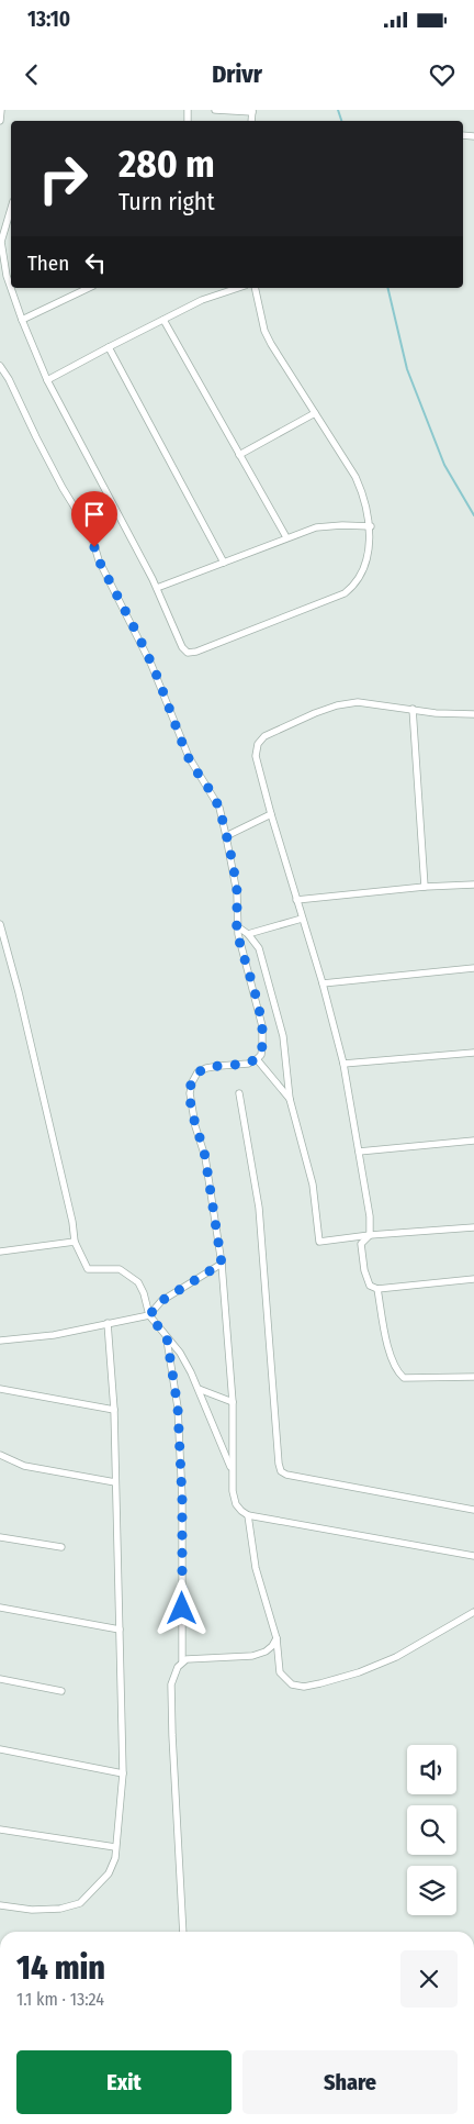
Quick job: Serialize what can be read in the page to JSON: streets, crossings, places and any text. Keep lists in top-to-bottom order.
{
  "page": {
    "status": "13:10",
    "header": "Drivr",
    "turn": ["280 m", "Turn right"],
    "then": "Then",
    "heading": ["14 min", "1.1 km · 13:24"],
    "buttons": ["Exit", "Share"]
  }
}
